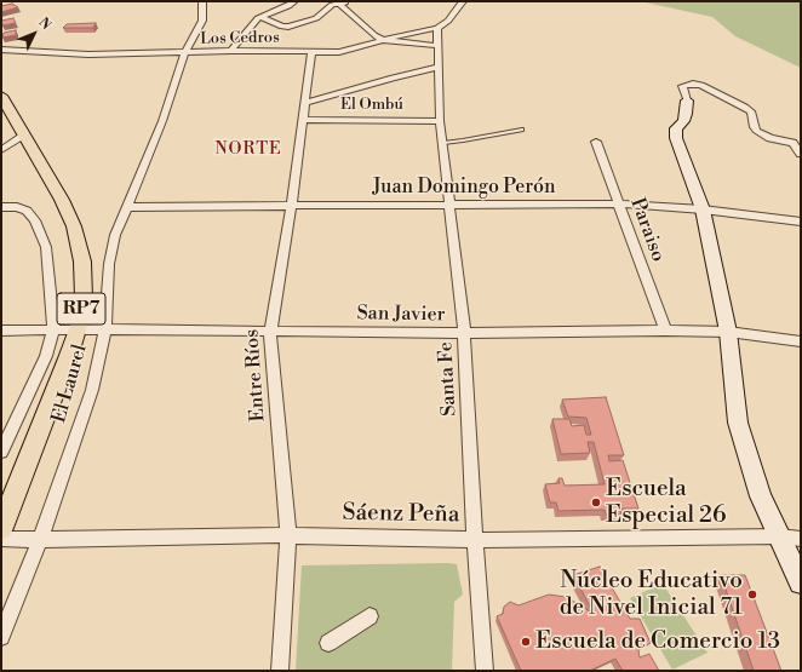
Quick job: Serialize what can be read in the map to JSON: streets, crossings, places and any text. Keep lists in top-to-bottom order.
{
  "streets": {
    "main road": ["RP7"],
    "street": [
      "Los Cedros",
      "El Ombú",
      "Juan Domingo Perón",
      "Paraiso",
      "San Javier",
      "Entre Ríos",
      "Santa Fe",
      "El Laurel",
      "Sáenz Peña"
    ]
  },
  "crossings": [
    ["Los Cedros", "Entre Ríos"],
    ["Los Cedros", "Santa Fe"],
    ["Los Cedros", "El Laurel"],
    ["El Ombú", "Entre Ríos"],
    ["El Ombú", "Santa Fe"],
    ["Juan Domingo Perón", "Paraiso"],
    ["Juan Domingo Perón", "Entre Ríos"],
    ["Juan Domingo Perón", "Santa Fe"],
    ["Juan Domingo Perón", "El Laurel"],
    ["Paraiso", "San Javier"],
    ["RP7", "San Javier"],
    ["San Javier", "Entre Ríos"],
    ["San Javier", "Santa Fe"],
    ["San Javier", "El Laurel"],
    ["Entre Ríos", "Sáenz Peña"],
    ["Santa Fe", "Sáenz Peña"],
    ["El Laurel", "Sáenz Peña"]
  ],
  "districts": ["NORTE"],
  "places": ["Escuela Especial 26", "Núcleo Educativo de Nivel Inicial 71", "Escuela de Comercio 13"],
  "north": "top right"
}
